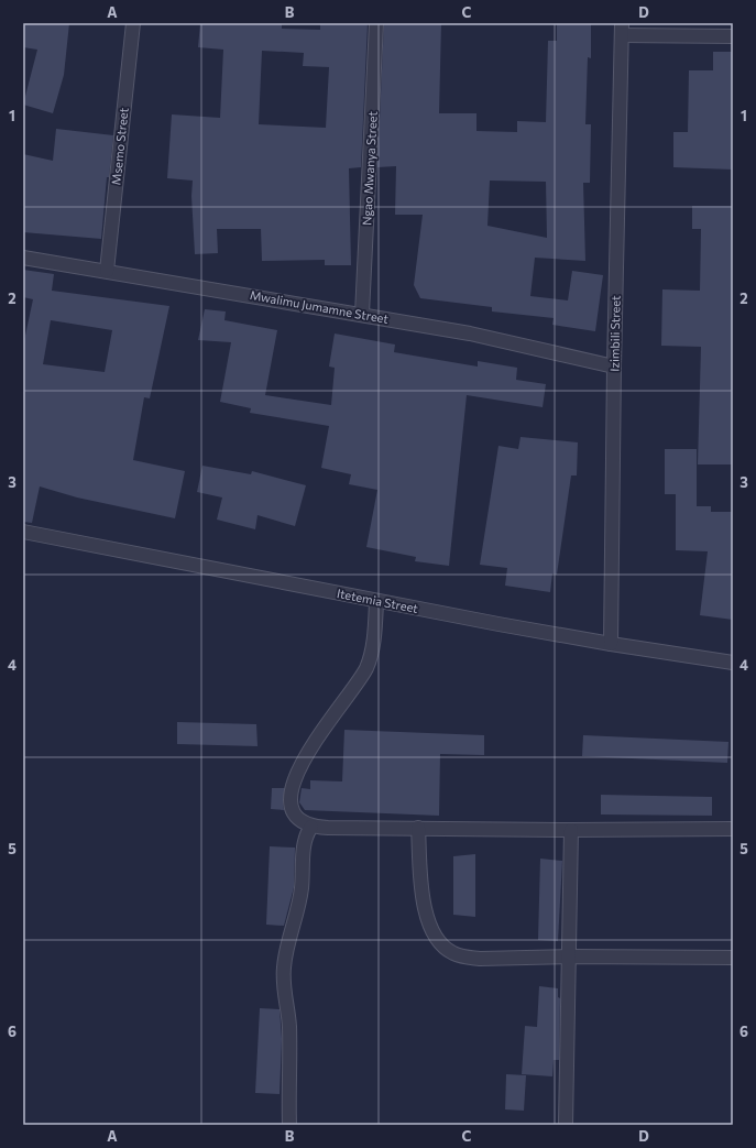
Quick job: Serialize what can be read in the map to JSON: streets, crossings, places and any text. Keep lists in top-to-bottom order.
{
  "streets": {
    "street": [
      "Msemo Street",
      "Ngao Mwanya Street",
      "Mwalimu Jumamne Street",
      "Izimbili Street",
      "Itetemia Street"
    ]
  },
  "crossings": [
    ["Msemo Street", "Mwalimu Jumamne Street"],
    ["Ngao Mwanya Street", "Mwalimu Jumamne Street"],
    ["Mwalimu Jumamne Street", "Izimbili Street"],
    ["Izimbili Street", "Itetemia Street"]
  ],
  "grid": {
    "columns": [
      "A",
      "B",
      "C",
      "D"
    ],
    "rows": [
      "1",
      "2",
      "3",
      "4",
      "5",
      "6"
    ]
  }
}
